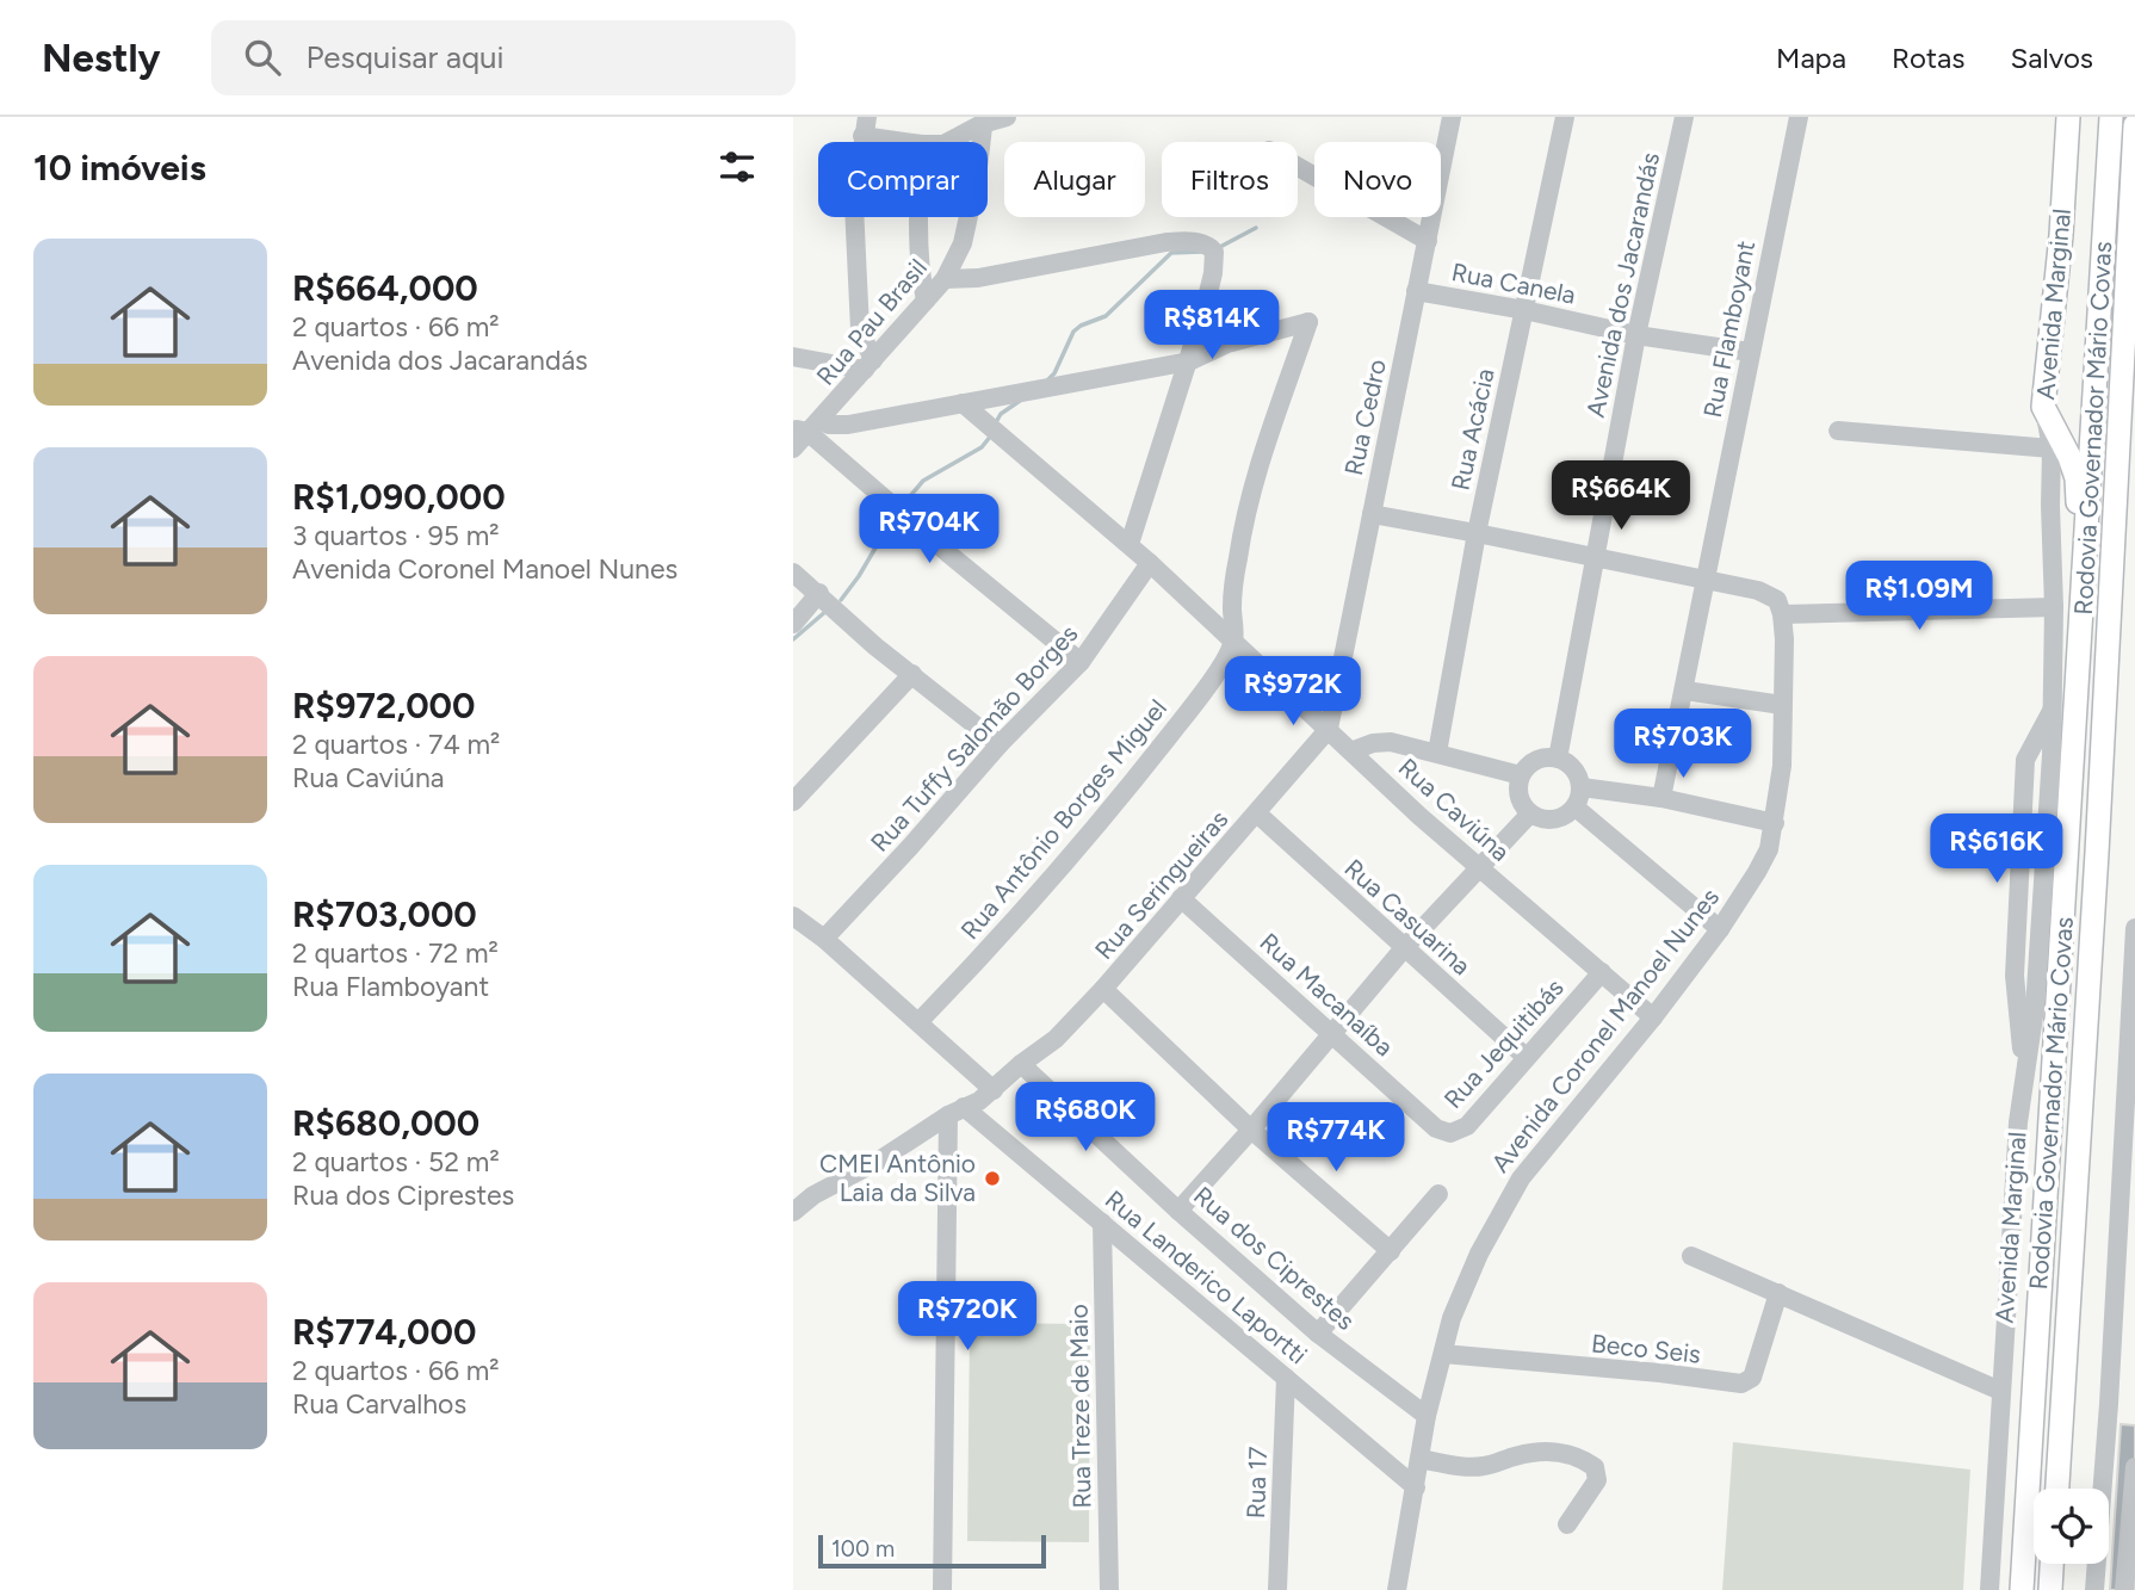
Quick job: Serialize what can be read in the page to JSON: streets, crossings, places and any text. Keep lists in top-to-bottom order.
{
  "streets": {
    "main road": ["Avenida Marginal", "Rodovia Governador Mário Covas"],
    "street": [
      "Rua Canela",
      "Avenida dos Jacarandás",
      "Rua Pau Brasil",
      "Rua Flamboyant",
      "Rua Cedro",
      "Rua Acácia",
      "Rua Tuffy Salomão Borges",
      "Rua Caviúna",
      "Rua Antônio Borges Miguel",
      "Rua Seringueiras",
      "Rua Casuarina",
      "Rua Macanaíba",
      "Avenida Coronel Manoel Nunes",
      "Rua Jequitibás",
      "Rua dos Ciprestes",
      "Rua Landerico Laportti",
      "Beco Seis",
      "Rua Treze de Maio",
      "Rua 17"
    ]
  },
  "crossings": [
    ["Rua Canela", "Avenida dos Jacarandás"],
    ["Rua Canela", "Rua Flamboyant"],
    ["Rua Canela", "Rua Cedro"],
    ["Rua Canela", "Rua Acácia"],
    ["Rua Cedro", "Rua Caviúna"],
    ["Rua Cedro", "Rua Seringueiras"],
    ["Rua Tuffy Salomão Borges", "Rua Caviúna"],
    ["Rua Caviúna", "Rua Antônio Borges Miguel"],
    ["Rua Caviúna", "Rua Seringueiras"],
    ["Rua Caviúna", "Avenida Coronel Manoel Nunes"],
    ["Rua Caviúna", "Rua Jequitibás"],
    ["Rua Seringueiras", "Rua Casuarina"],
    ["Rua Seringueiras", "Rua Macanaíba"],
    ["Rua Seringueiras", "Rua dos Ciprestes"],
    ["Rua Seringueiras", "Rua Landerico Laportti"],
    ["Rua Casuarina", "Rua Jequitibás"],
    ["Rua Macanaíba", "Rua Jequitibás"],
    ["Avenida Coronel Manoel Nunes", "Rua dos Ciprestes"],
    ["Avenida Coronel Manoel Nunes", "Rua Landerico Laportti"],
    ["Avenida Coronel Manoel Nunes", "Beco Seis"],
    ["Rua Landerico Laportti", "Rua Treze de Maio"],
    ["Rua Landerico Laportti", "Rua 17"]
  ],
  "places": ["CMEI Antônio Laia da Silva"],
  "scale_bar": "100 m",
  "page": {
    "header": "Nestly",
    "search": "Pesquisar aqui",
    "nav": ["Mapa", "Rotas", "Salvos"],
    "heading": "10 imóveis",
    "chip": [
      "Comprar",
      "Alugar",
      "Filtros",
      "Novo"
    ],
    "list": [
      {
        "name": "R$664,000",
        "note": "2 quartos · 66 m² · Avenida dos Jacarandás"
      },
      {
        "name": "R$1,090,000",
        "note": "3 quartos · 95 m² · Avenida Coronel Manoel Nunes"
      },
      {
        "name": "R$972,000",
        "note": "2 quartos · 74 m² · Rua Caviúna"
      },
      {
        "name": "R$703,000",
        "note": "2 quartos · 72 m² · Rua Flamboyant"
      },
      {
        "name": "R$680,000",
        "note": "2 quartos · 52 m² · Rua dos Ciprestes"
      },
      {
        "name": "R$774,000",
        "note": "2 quartos · 66 m² · Rua Carvalhos"
      }
    ],
    "price": [
      "R$814K",
      "R$664K",
      "R$704K",
      "R$1.09M",
      "R$972K",
      "R$703K",
      "R$616K",
      "R$680K",
      "R$774K",
      "R$720K"
    ],
    "scale": "100 m"
  }
}
